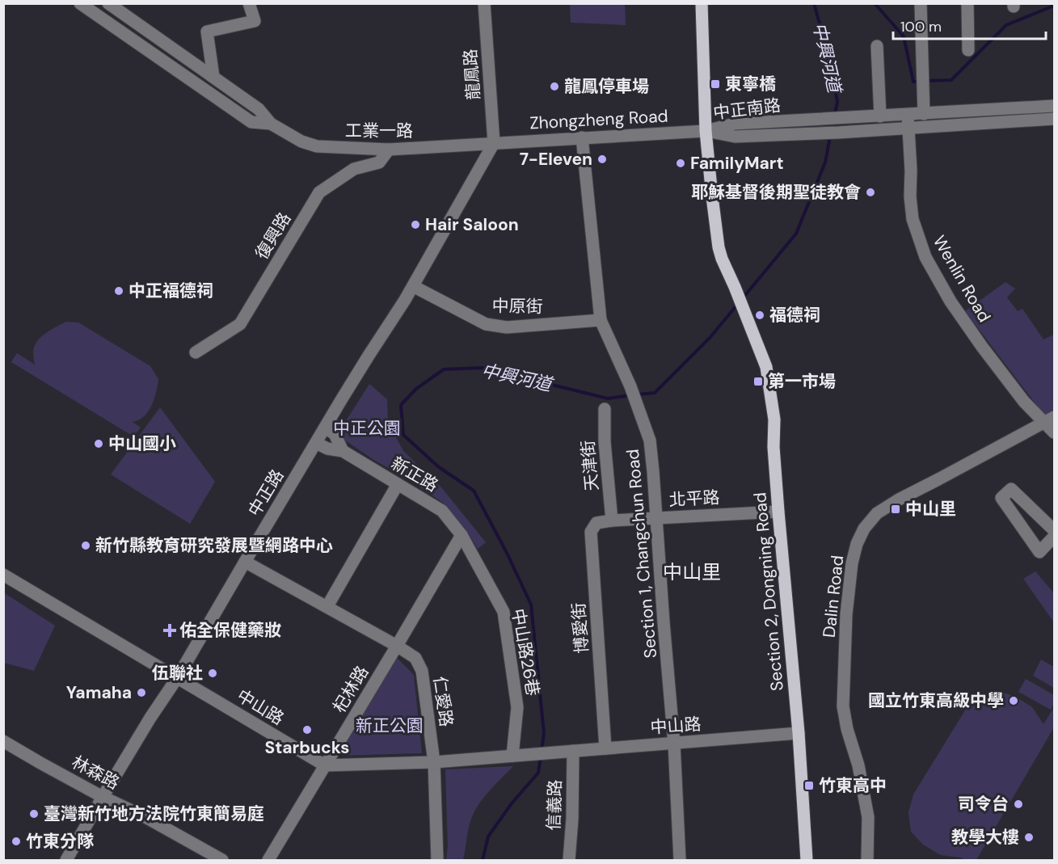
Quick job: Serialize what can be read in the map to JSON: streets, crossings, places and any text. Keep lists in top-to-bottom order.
{
  "streets": {
    "main road": ["Section 2, Dongning Road"],
    "street": [
      "龍鳳路",
      "中正南路",
      "Zhongzheng Road",
      "工業一路",
      "復興路",
      "Wenlin Road",
      "中原街",
      "天津街",
      "新正路",
      "中正路",
      "北平路",
      "Section 1, Changchun Road",
      "Dalin Road",
      "博愛街",
      "中山路26巷",
      "杞林路",
      "仁愛路",
      "中山路",
      "林森路",
      "信義路"
    ]
  },
  "crossings": [
    ["龍鳳路", "Zhongzheng Road"],
    ["龍鳳路", "工業一路"],
    ["龍鳳路", "中正路"],
    ["中正南路", "Zhongzheng Road"],
    ["中正南路", "Wenlin Road"],
    ["中正南路", "Section 2, Dongning Road"],
    ["Zhongzheng Road", "工業一路"],
    ["Zhongzheng Road", "中正路"],
    ["Zhongzheng Road", "Section 1, Changchun Road"],
    ["Zhongzheng Road", "Section 2, Dongning Road"],
    ["工業一路", "復興路"],
    ["工業一路", "中正路"],
    ["Wenlin Road", "Dalin Road"],
    ["中原街", "中正路"],
    ["中原街", "Section 1, Changchun Road"],
    ["天津街", "北平路"],
    ["天津街", "博愛街"],
    ["新正路", "中正路"],
    ["新正路", "中山路26巷"],
    ["新正路", "杞林路"],
    ["中正路", "仁愛路"],
    ["中正路", "中山路"],
    ["中正路", "林森路"],
    ["北平路", "Section 1, Changchun Road"],
    ["北平路", "Section 2, Dongning Road"],
    ["北平路", "博愛街"],
    ["Section 1, Changchun Road", "中山路"],
    ["Section 2, Dongning Road", "中山路"],
    ["博愛街", "中山路"],
    ["中山路26巷", "杞林路"],
    ["中山路26巷", "中山路"],
    ["杞林路", "仁愛路"],
    ["杞林路", "中山路"],
    ["中山路", "信義路"]
  ],
  "districts": ["中山里"],
  "water": ["中興河道"],
  "parks": ["中正公園", "新正公園"],
  "places": {
    "transit": [
      "東寧橋",
      "第一市場",
      "中山里",
      "竹東高中"
    ],
    "other": [
      "龍鳳停車場",
      "7-Eleven",
      "FamilyMart",
      "耶穌基督後期聖徒教會",
      "Hair Saloon",
      "中正福德祠",
      "福德祠",
      "中山國小",
      "新竹縣教育研究發展暨網路中心",
      "伍聯社",
      "Yamaha",
      "國立竹東高級中學",
      "Starbucks",
      "司令台",
      "臺灣新竹地方法院竹東簡易庭",
      "教學大樓",
      "竹東分隊"
    ],
    "health": ["佑全保健藥妝"]
  },
  "scale_bar": "100 m"
}
